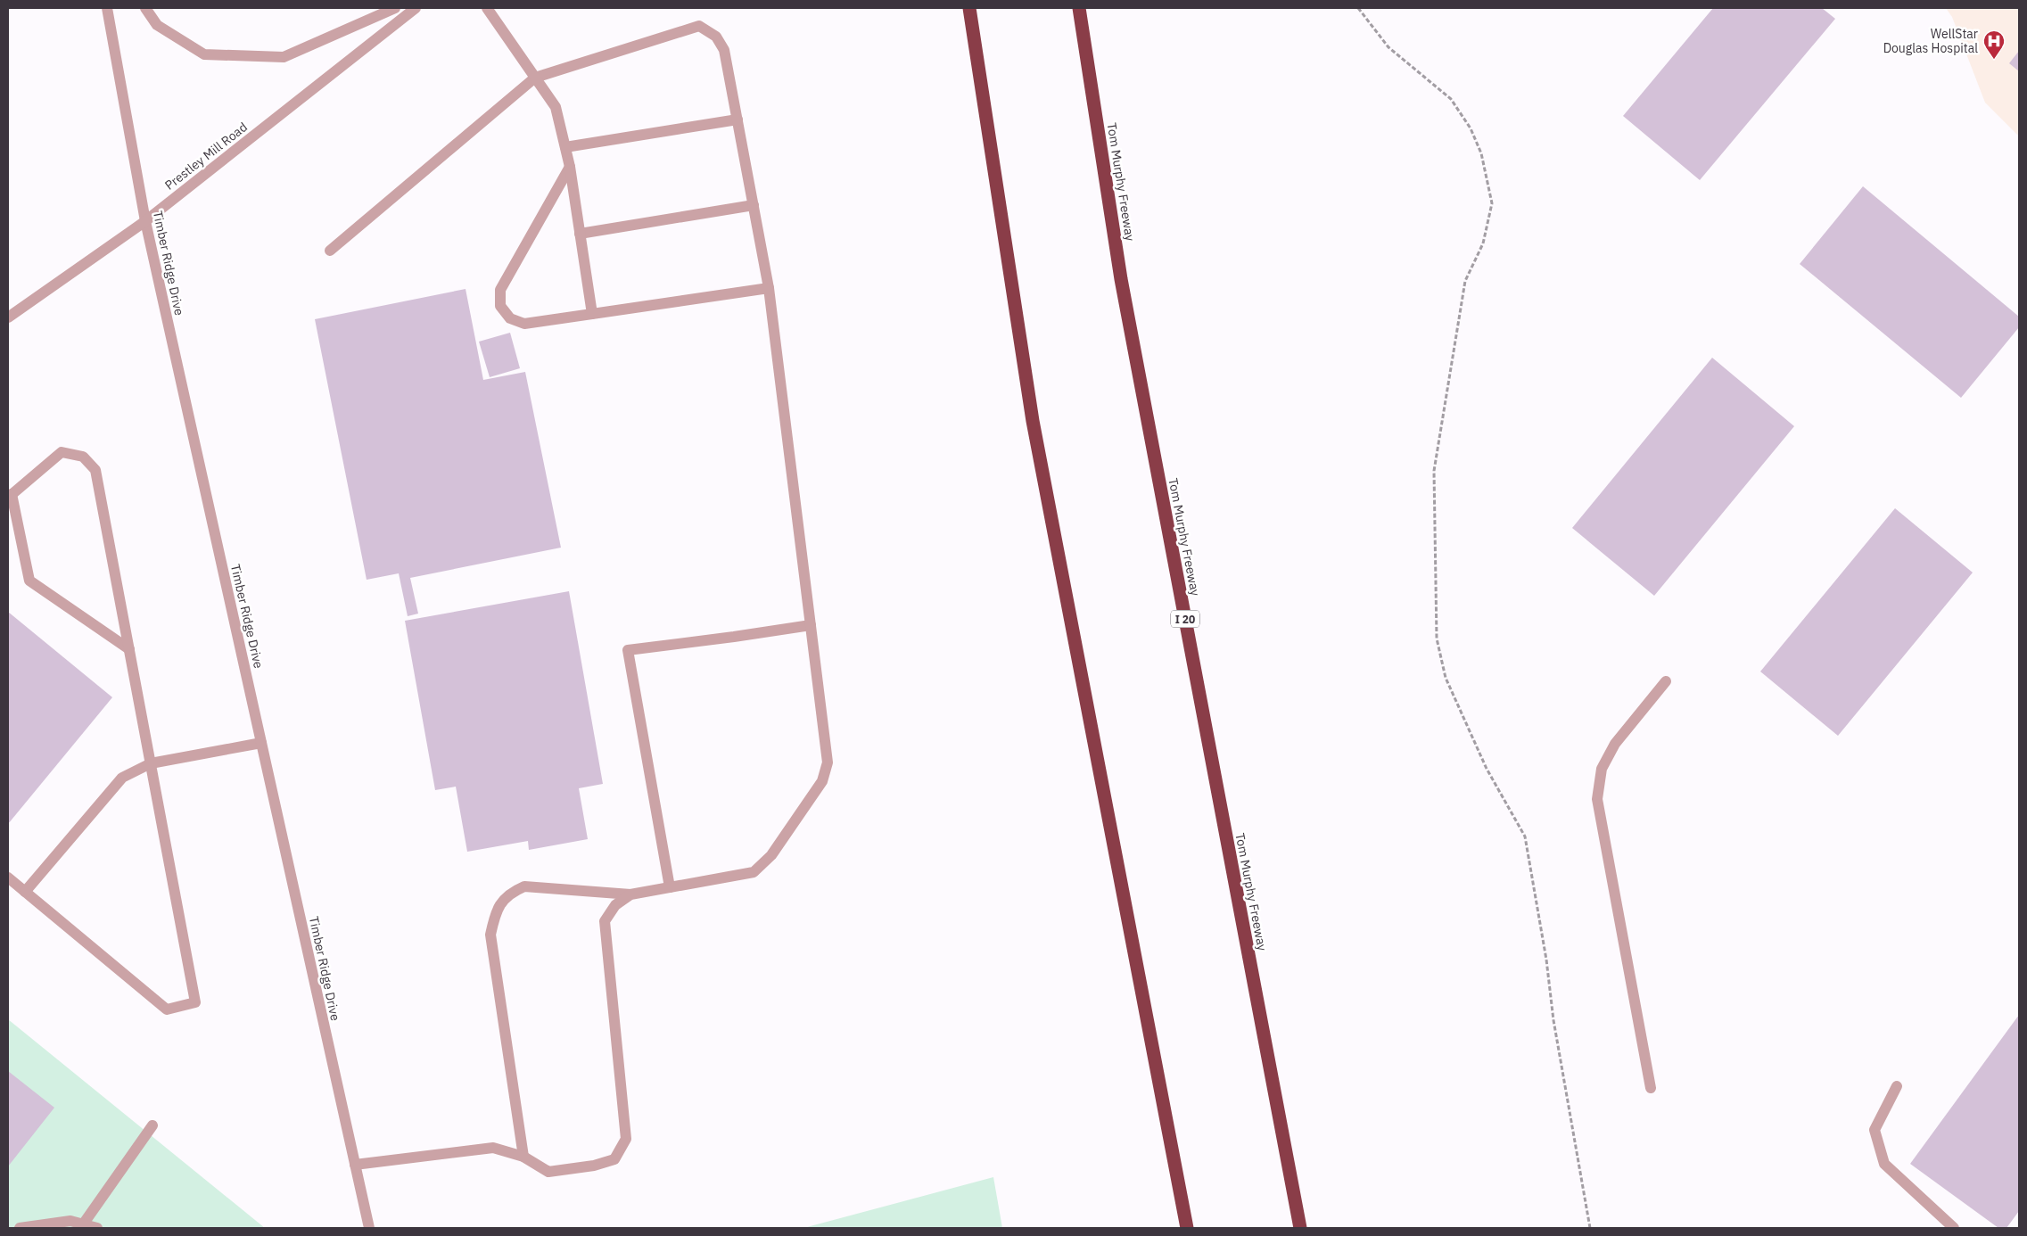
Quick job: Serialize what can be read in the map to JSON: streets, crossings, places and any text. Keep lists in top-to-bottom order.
{
  "streets": {
    "highway": ["Tom Murphy Freeway", "I 20"],
    "street": ["Prestley Mill Road", "Timber Ridge Drive"]
  },
  "crossings": [
    ["Prestley Mill Road", "Timber Ridge Drive"]
  ],
  "places": {
    "hospital": ["WellStar Douglas Hospital"]
  }
}
